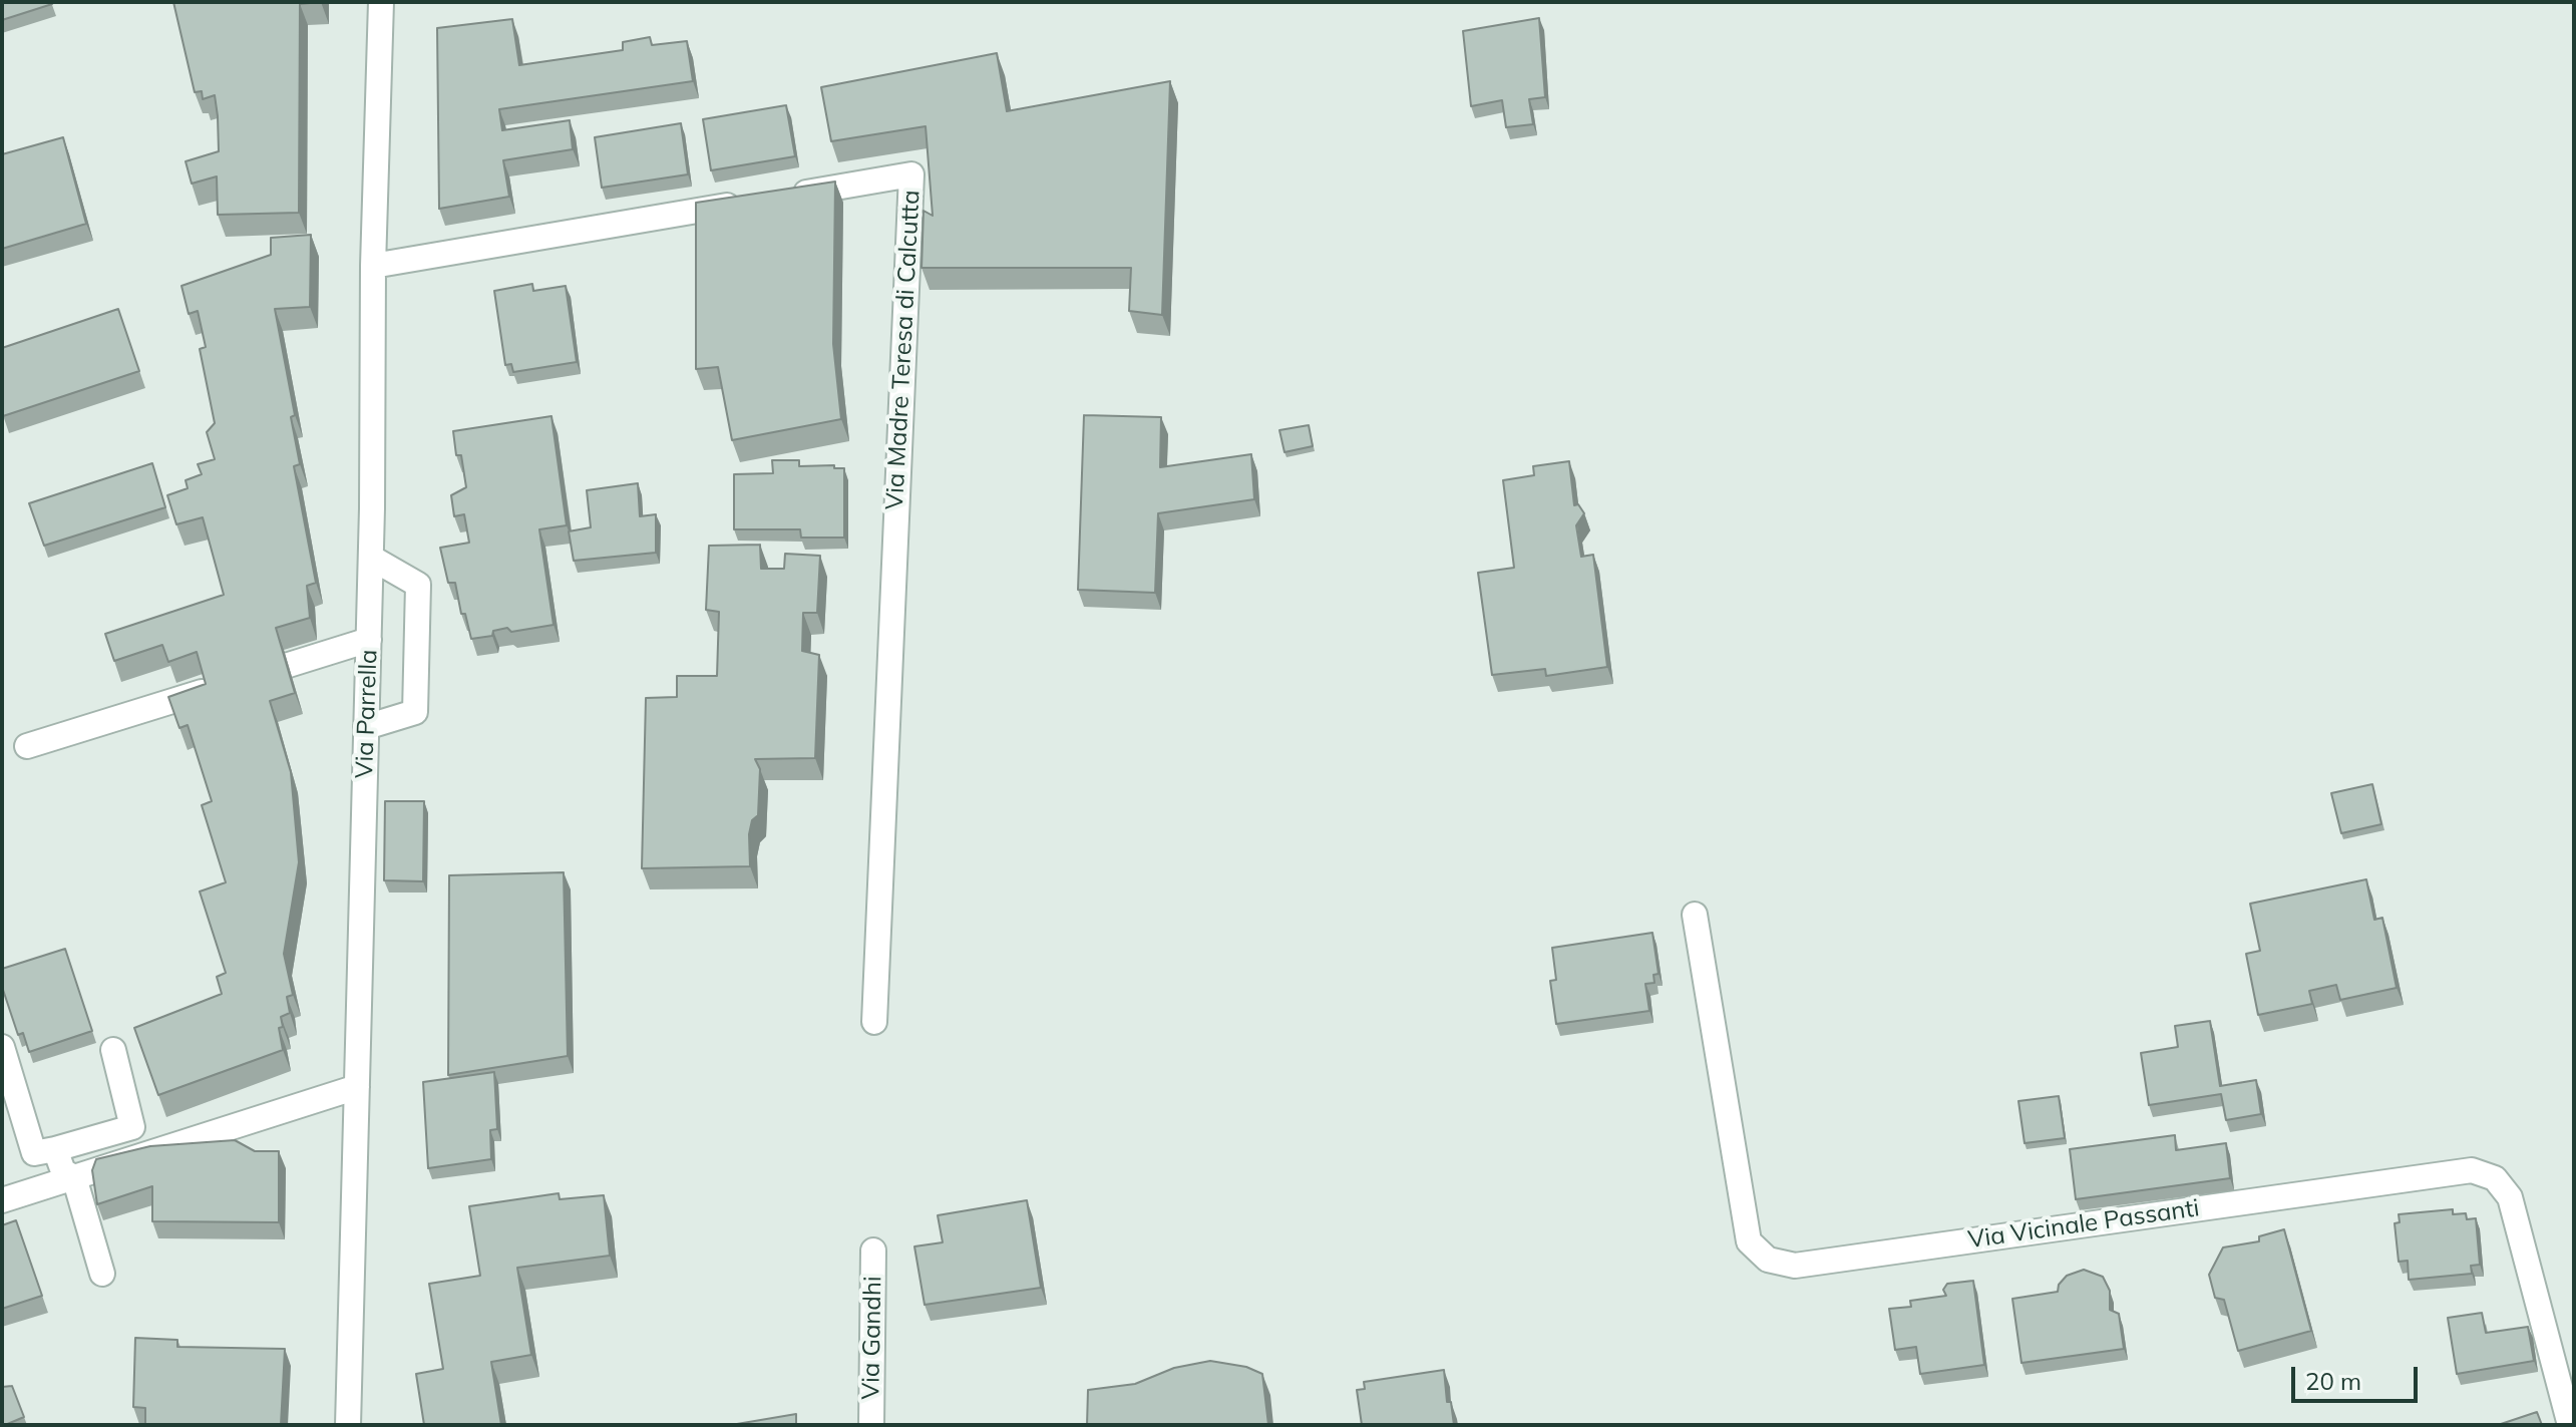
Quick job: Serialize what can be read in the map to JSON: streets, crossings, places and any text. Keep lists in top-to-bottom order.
{
  "streets": {
    "street": [
      "Via Madre Teresa di Calcutta",
      "Via Parrella",
      "Via Vicinale Passanti",
      "Via Gandhi"
    ]
  },
  "scale_bar": "20 m"
}
